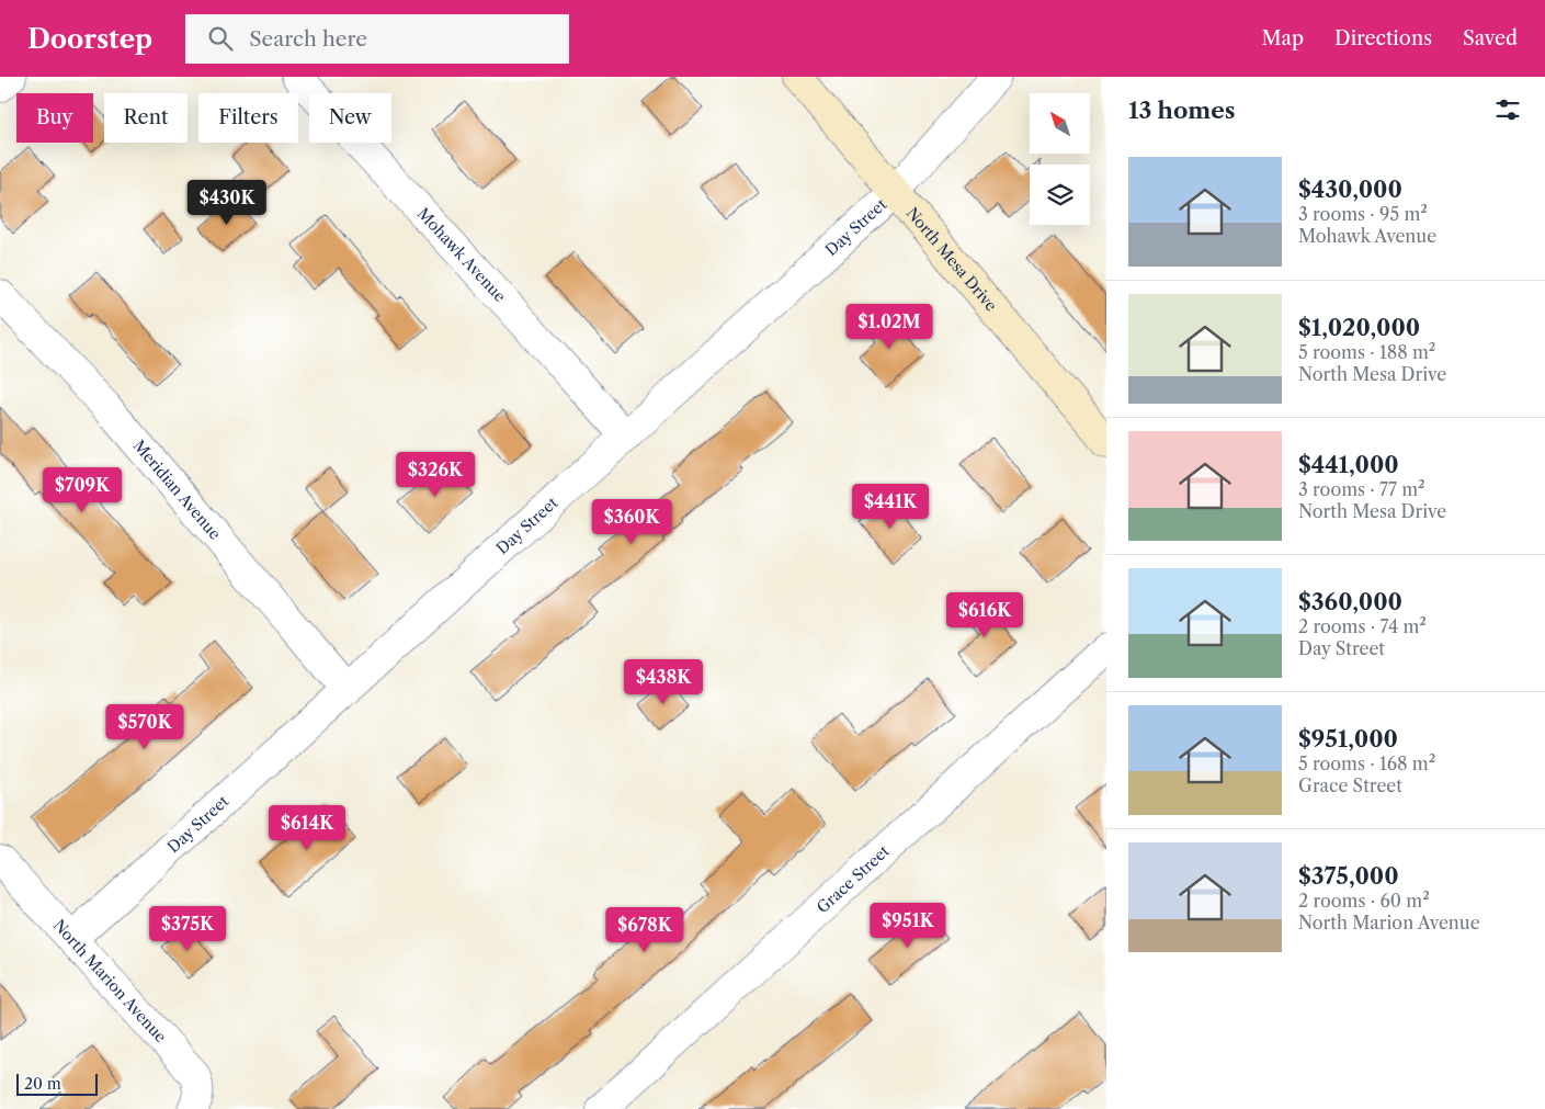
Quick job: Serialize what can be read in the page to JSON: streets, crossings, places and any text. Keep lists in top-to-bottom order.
{
  "streets": {
    "main road": ["North Mesa Drive"],
    "street": [
      "Day Street",
      "Mohawk Avenue",
      "Meridian Avenue",
      "Grace Street",
      "North Marion Avenue"
    ]
  },
  "crossings": [
    ["Day Street", "Mohawk Avenue"],
    ["Day Street", "North Mesa Drive"],
    ["Day Street", "Meridian Avenue"],
    ["Day Street", "North Marion Avenue"]
  ],
  "scale_bar": "20 m",
  "north": "top left",
  "page": {
    "header": "Doorstep",
    "search": "Search here",
    "nav": ["Map", "Directions", "Saved"],
    "heading": "13 homes",
    "chip": [
      "Buy",
      "Rent",
      "Filters",
      "New"
    ],
    "list": [
      {
        "name": "$430,000",
        "note": "3 rooms · 95 m² · Mohawk Avenue"
      },
      {
        "name": "$1,020,000",
        "note": "5 rooms · 188 m² · North Mesa Drive"
      },
      {
        "name": "$441,000",
        "note": "3 rooms · 77 m² · North Mesa Drive"
      },
      {
        "name": "$360,000",
        "note": "2 rooms · 74 m² · Day Street"
      },
      {
        "name": "$951,000",
        "note": "5 rooms · 168 m² · Grace Street"
      },
      {
        "name": "$375,000",
        "note": "2 rooms · 60 m² · North Marion Avenue"
      }
    ],
    "price": [
      "$430K",
      "$1.02M",
      "$326K",
      "$709K",
      "$441K",
      "$360K",
      "$616K",
      "$438K",
      "$570K",
      "$614K",
      "$951K",
      "$375K",
      "$678K"
    ],
    "scale": "20 m"
  }
}
